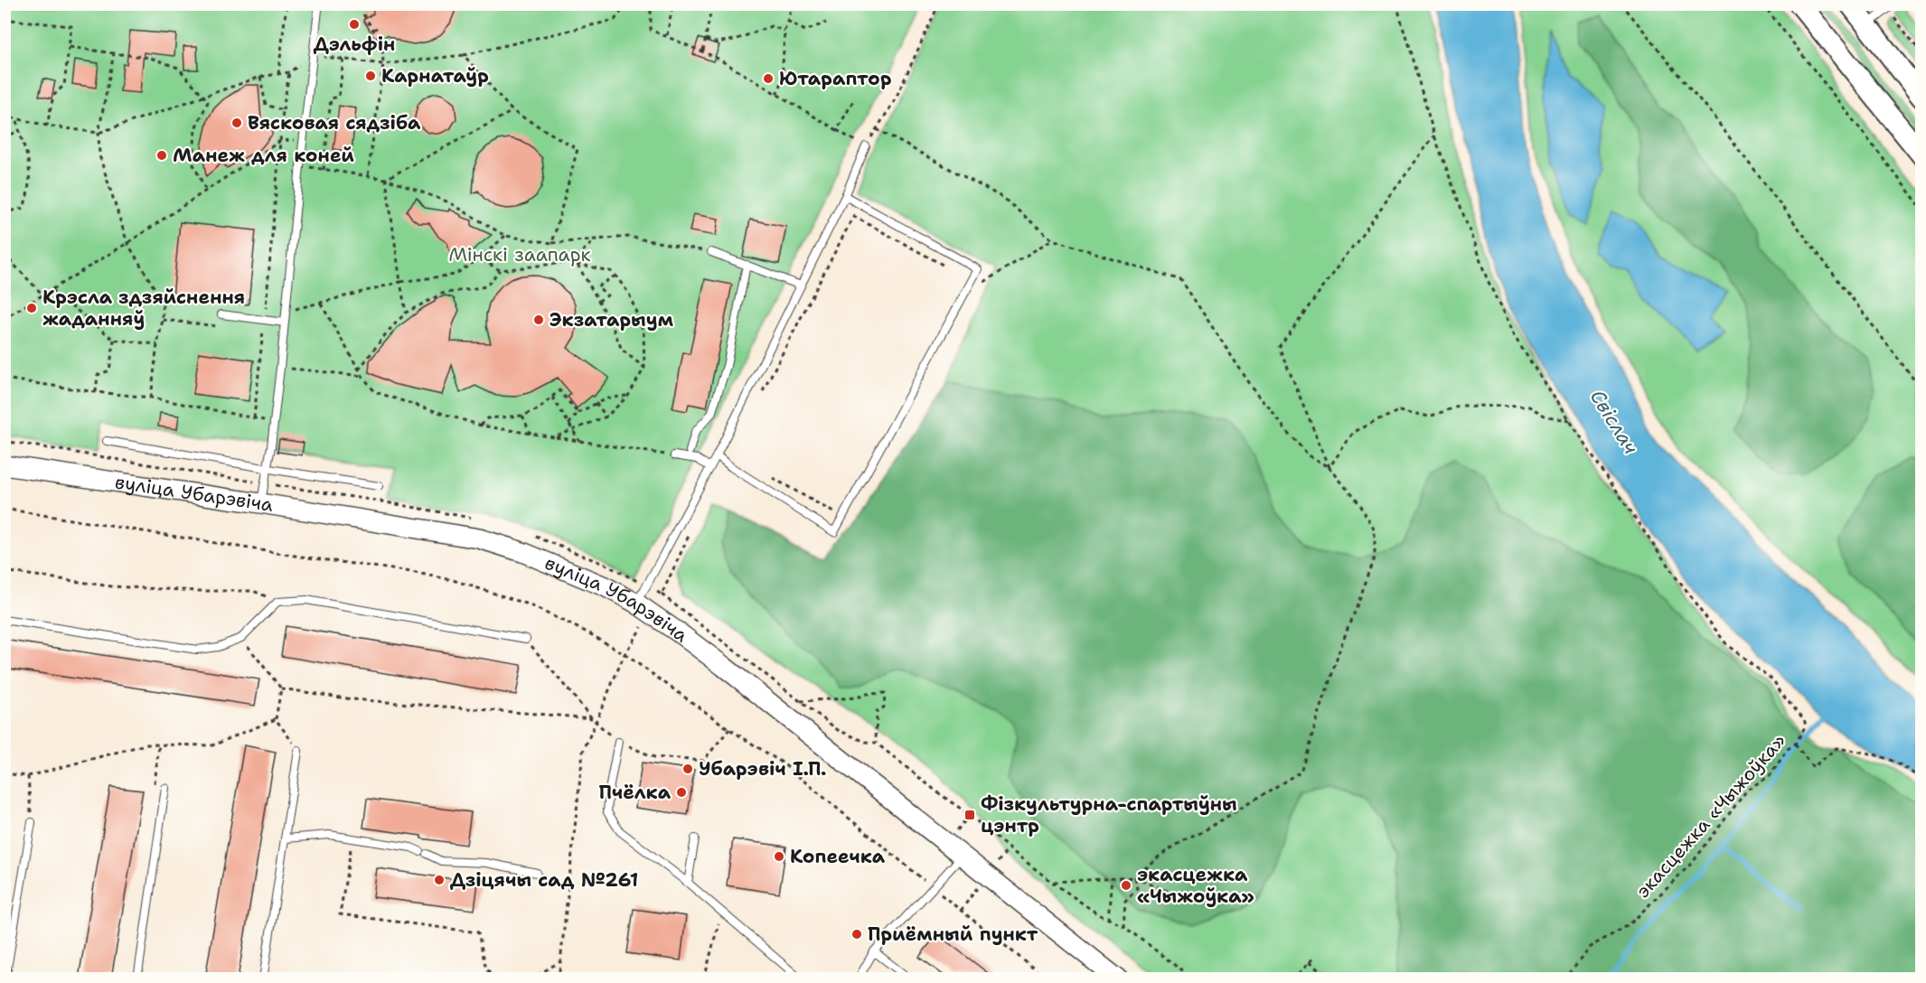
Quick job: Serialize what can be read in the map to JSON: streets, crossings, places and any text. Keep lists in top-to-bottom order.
{
  "streets": {
    "main road": ["вуліца Убарэвіча"],
    "path": ["экасцежка «Чыжоўка»"]
  },
  "water": ["Свіслач"],
  "parks": ["Мінскі заапарк"],
  "places": {
    "other": [
      "Дэльфін",
      "Карнатаўр",
      "Ютараптор",
      "Вясковая сядзіба",
      "Манеж для коней",
      "Крэсла здзяйснення жаданняў",
      "Экзатарыум",
      "Убарэвіч І.П.",
      "Пчёлка",
      "Копеечка",
      "Дзіцячы сад №261",
      "экасцежка «Чыжоўка»",
      "Приёмный пункт"
    ],
    "transit": ["Фізкультурна-спартыўны цэнтр"]
  }
}
